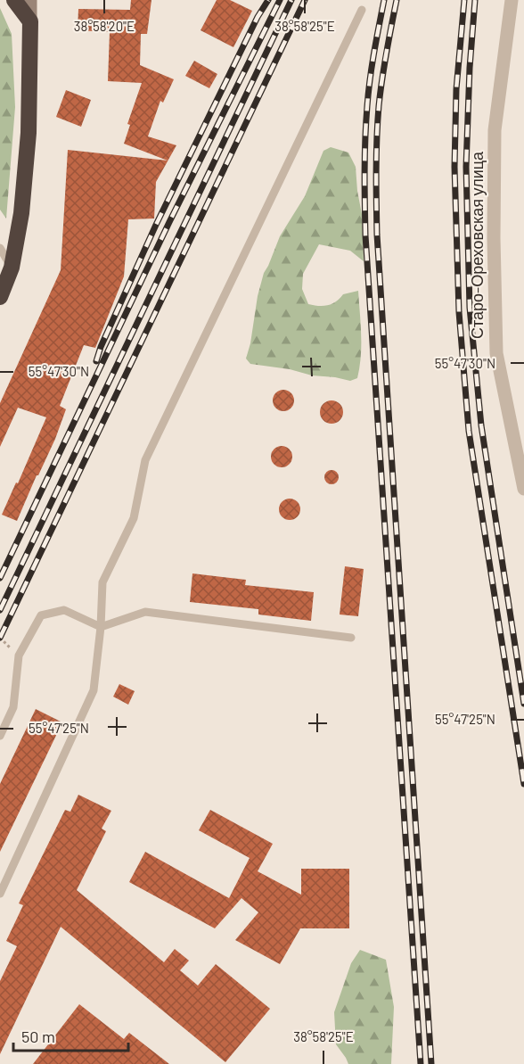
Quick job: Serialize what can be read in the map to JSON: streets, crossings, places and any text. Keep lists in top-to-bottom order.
{
  "streets": {
    "street": ["Старо-Ореховская улица"]
  },
  "scale_bar": "50 m",
  "coordinates": [
    "38°58'20\"E",
    "38°58'25\"E",
    "55°47'30\"N",
    "55°47'25\"N"
  ]
}
